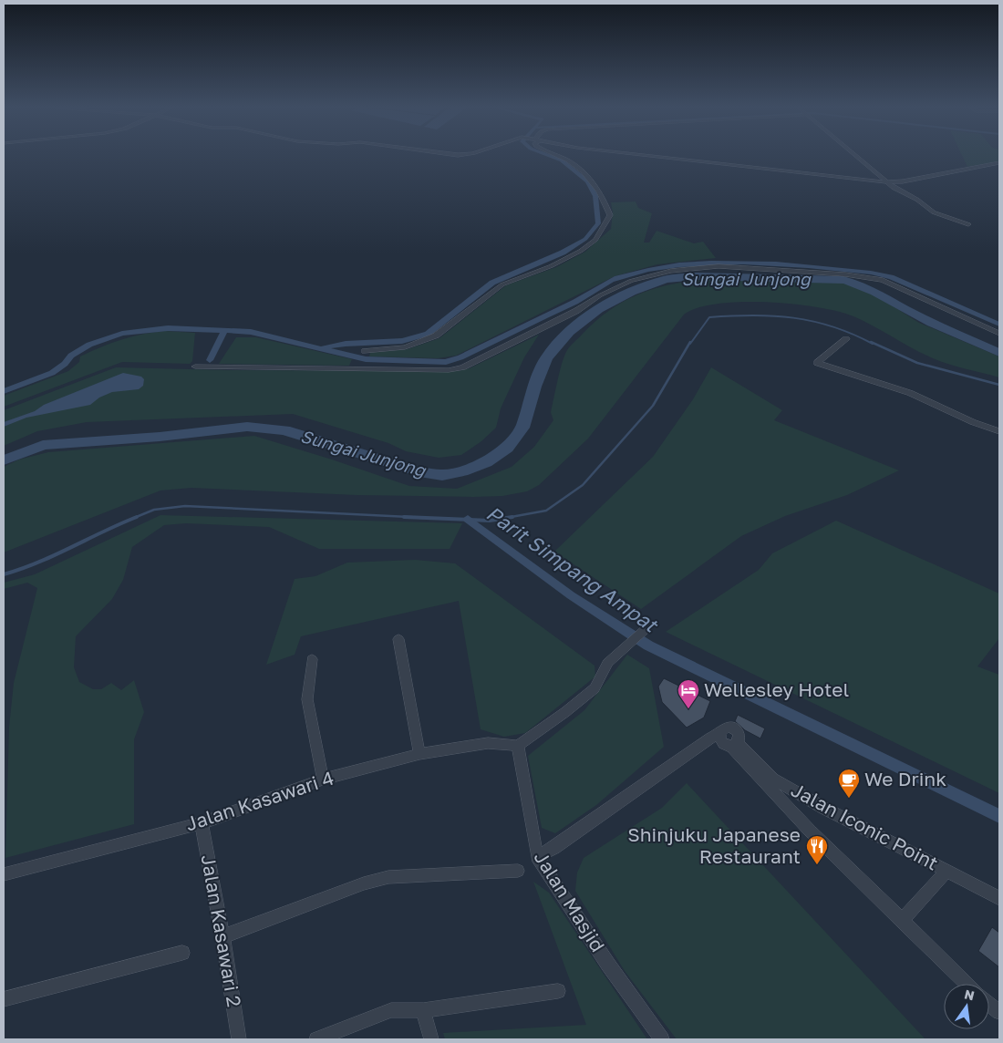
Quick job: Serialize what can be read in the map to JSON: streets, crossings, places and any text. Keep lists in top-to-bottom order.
{
  "streets": {
    "street": [
      "Jalan Kasawari 4",
      "Jalan Iconic Point",
      "Jalan Masjid",
      "Jalan Kasawari 2"
    ]
  },
  "crossings": [
    ["Jalan Kasawari 4", "Jalan Masjid"],
    ["Jalan Kasawari 4", "Jalan Kasawari 2"]
  ],
  "water": ["Sungai Junjong", "Parit Simpang Ampat"],
  "places": {
    "hotel": ["Wellesley Hotel"],
    "cafe": ["We Drink"],
    "restaurant": ["Shinjuku Japanese Restaurant"]
  },
  "north": "top"
}
